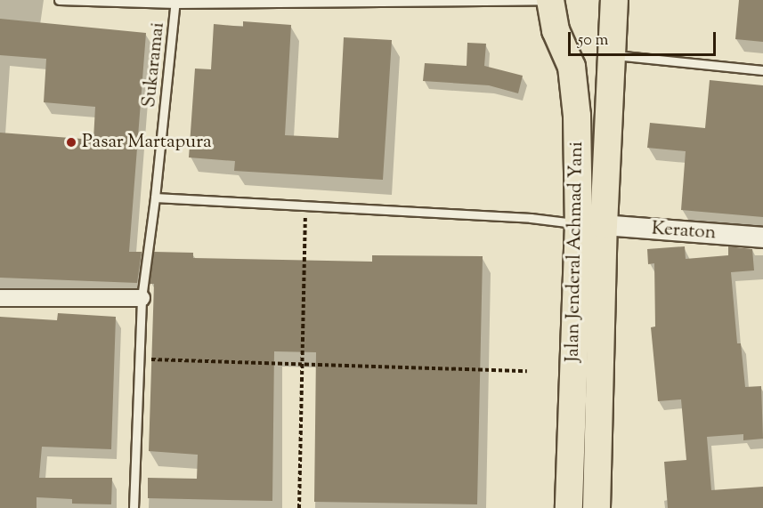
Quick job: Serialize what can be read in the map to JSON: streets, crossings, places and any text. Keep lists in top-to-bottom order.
{
  "streets": {
    "highway": ["Jalan Jenderal Achmad Yani"],
    "street": ["Keraton"],
    "lane": ["Sukaramai"]
  },
  "crossings": [
    ["Keraton", "Jalan Jenderal Achmad Yani"]
  ],
  "places": ["Pasar Martapura"],
  "scale_bar": "50 m"
}
